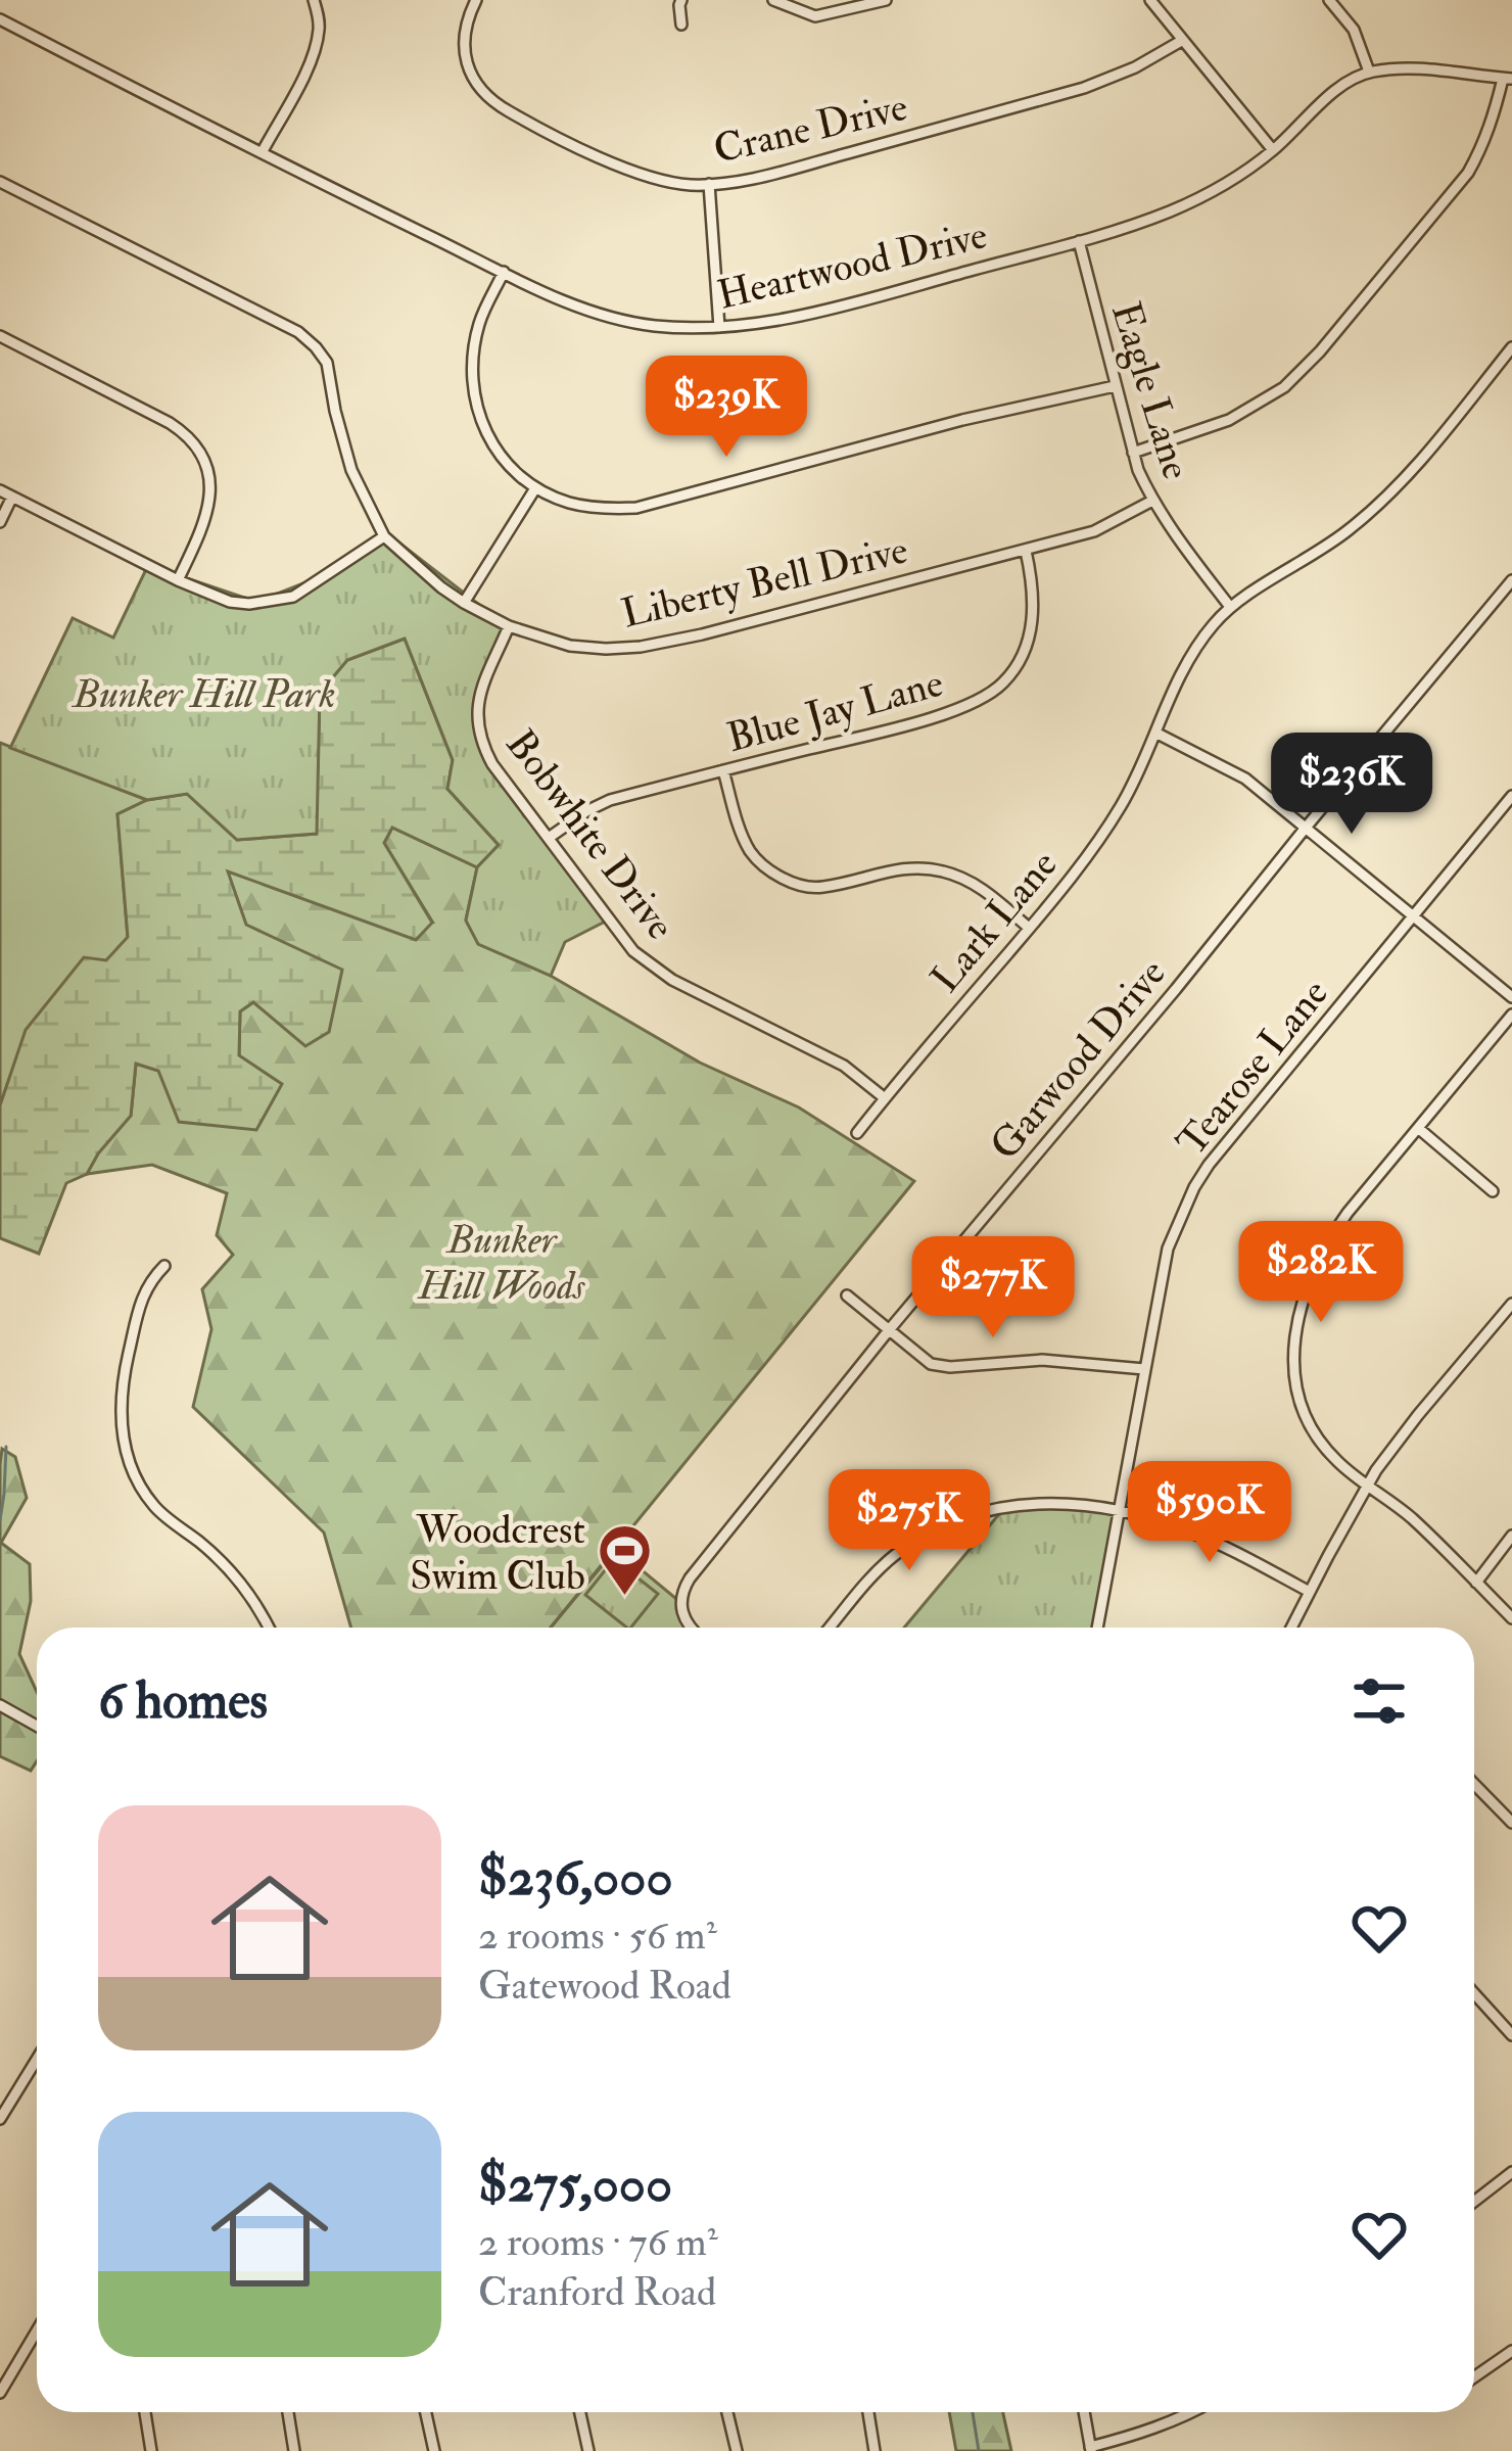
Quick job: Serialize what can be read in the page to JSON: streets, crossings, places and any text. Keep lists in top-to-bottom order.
{
  "streets": {
    "street": [
      "Crane Drive",
      "Heartwood Drive",
      "Eagle Lane",
      "Liberty Bell Drive",
      "Blue Jay Lane",
      "Bobwhite Drive",
      "Lark Lane",
      "Garwood Drive",
      "Tearose Lane"
    ]
  },
  "crossings": [
    ["Heartwood Drive", "Eagle Lane"],
    ["Eagle Lane", "Liberty Bell Drive"],
    ["Eagle Lane", "Lark Lane"],
    ["Liberty Bell Drive", "Blue Jay Lane"],
    ["Liberty Bell Drive", "Bobwhite Drive"],
    ["Blue Jay Lane", "Bobwhite Drive"],
    ["Bobwhite Drive", "Lark Lane"]
  ],
  "parks": ["Bunker Hill Park", "Bunker Hill Woods"],
  "places": {
    "sports": ["Woodcrest Swim Club"]
  },
  "page": {
    "price": [
      "$239K",
      "$236K",
      "$282K",
      "$277K",
      "$590K",
      "$275K"
    ],
    "heading": "6 homes",
    "list": [
      {
        "name": "$236,000",
        "note": "2 rooms · 56 m² · Gatewood Road"
      },
      {
        "name": "$275,000",
        "note": "2 rooms · 76 m² · Cranford Road"
      }
    ]
  }
}
